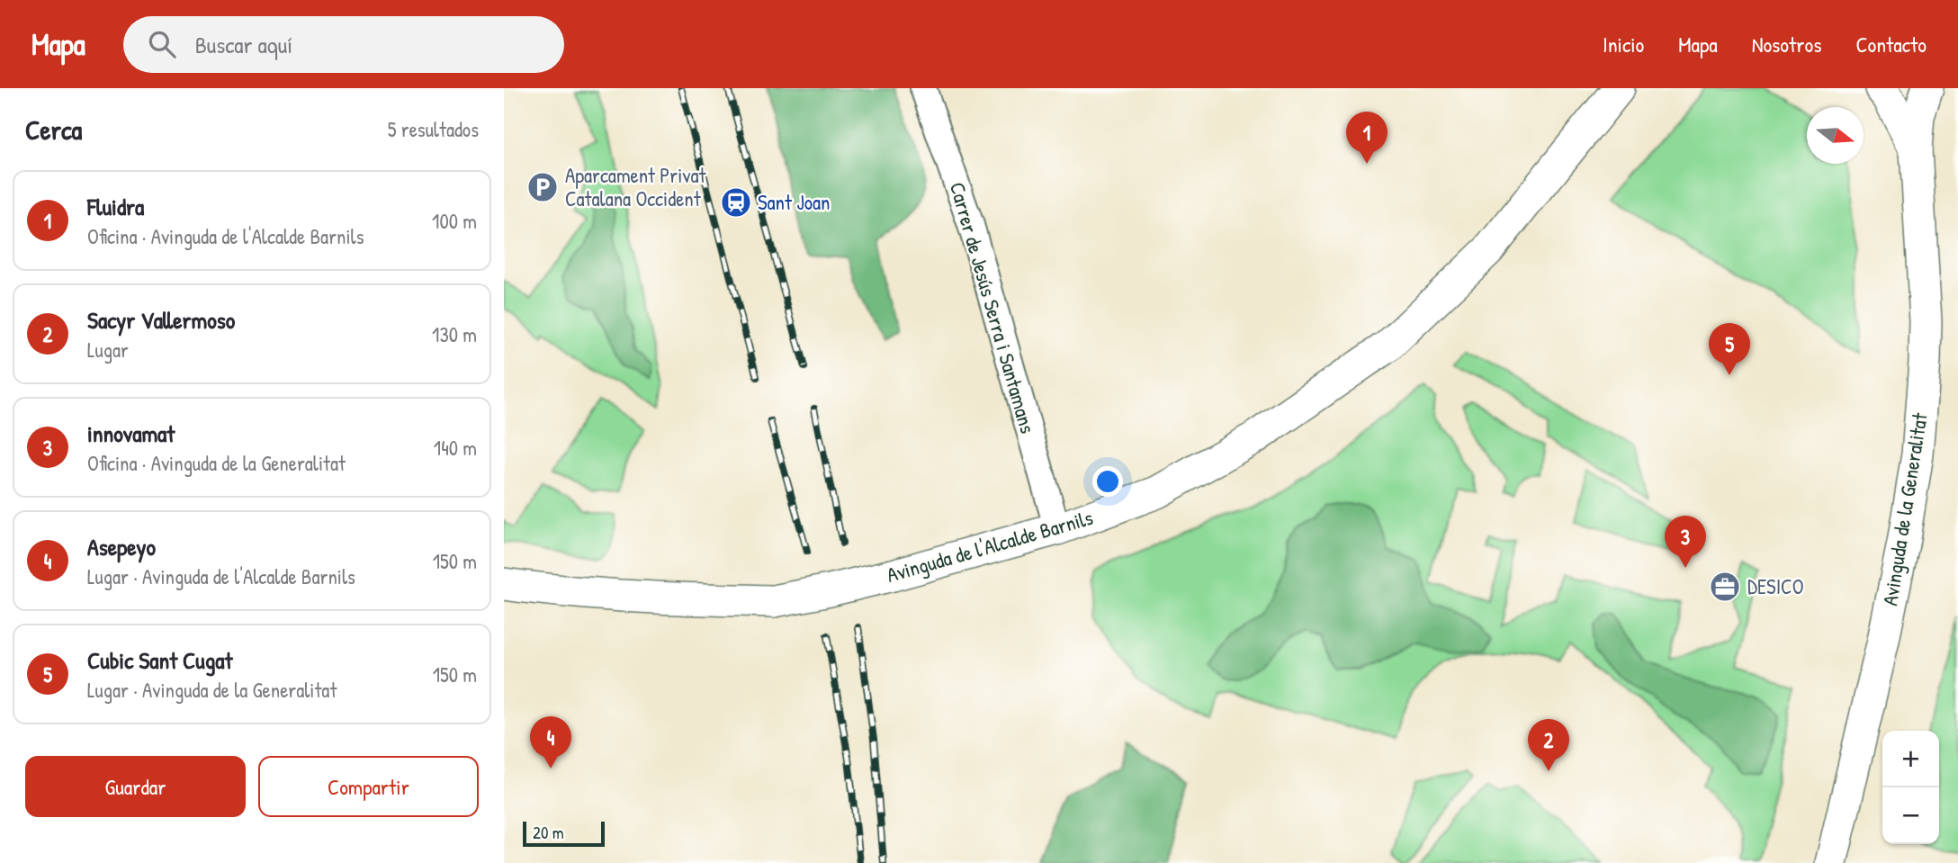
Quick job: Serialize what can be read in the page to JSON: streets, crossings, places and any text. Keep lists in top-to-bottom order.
{
  "streets": {
    "street": ["Carrer de Jesús Serra i Santamans", "Avinguda de la Generalitat", "Avinguda de l'Alcalde Barnils"]
  },
  "crossings": [
    ["Carrer de Jesús Serra i Santamans", "Avinguda de l'Alcalde Barnils"]
  ],
  "places": {
    "parking": ["Aparcament Privat Catalana Occident"],
    "station": ["Sant Joan"],
    "office": ["DESICO"]
  },
  "scale_bar": "20 m",
  "north": "right",
  "page": {
    "header": "Mapa",
    "search": "Buscar aquí",
    "nav": [
      "Inicio",
      "Mapa",
      "Nosotros",
      "Contacto"
    ],
    "heading": ["Cerca", "5 resultados"],
    "pins": [
      "1",
      "5",
      "3",
      "4",
      "2"
    ],
    "list": [
      {
        "mark": "1",
        "name": "Fluidra",
        "note": "Oficina · Avinguda de l'Alcalde Barnils",
        "value": "100 m"
      },
      {
        "mark": "2",
        "name": "Sacyr Vallermoso",
        "note": "Lugar",
        "value": "130 m"
      },
      {
        "mark": "3",
        "name": "innovamat",
        "note": "Oficina · Avinguda de la Generalitat",
        "value": "140 m"
      },
      {
        "mark": "4",
        "name": "Asepeyo",
        "note": "Lugar · Avinguda de l'Alcalde Barnils",
        "value": "150 m"
      },
      {
        "mark": "5",
        "name": "Cubic Sant Cugat",
        "note": "Lugar · Avinguda de la Generalitat",
        "value": "150 m"
      }
    ],
    "map_buttons": ["+", "−"],
    "buttons": ["Guardar", "Compartir"],
    "scale": "20 m"
  }
}
